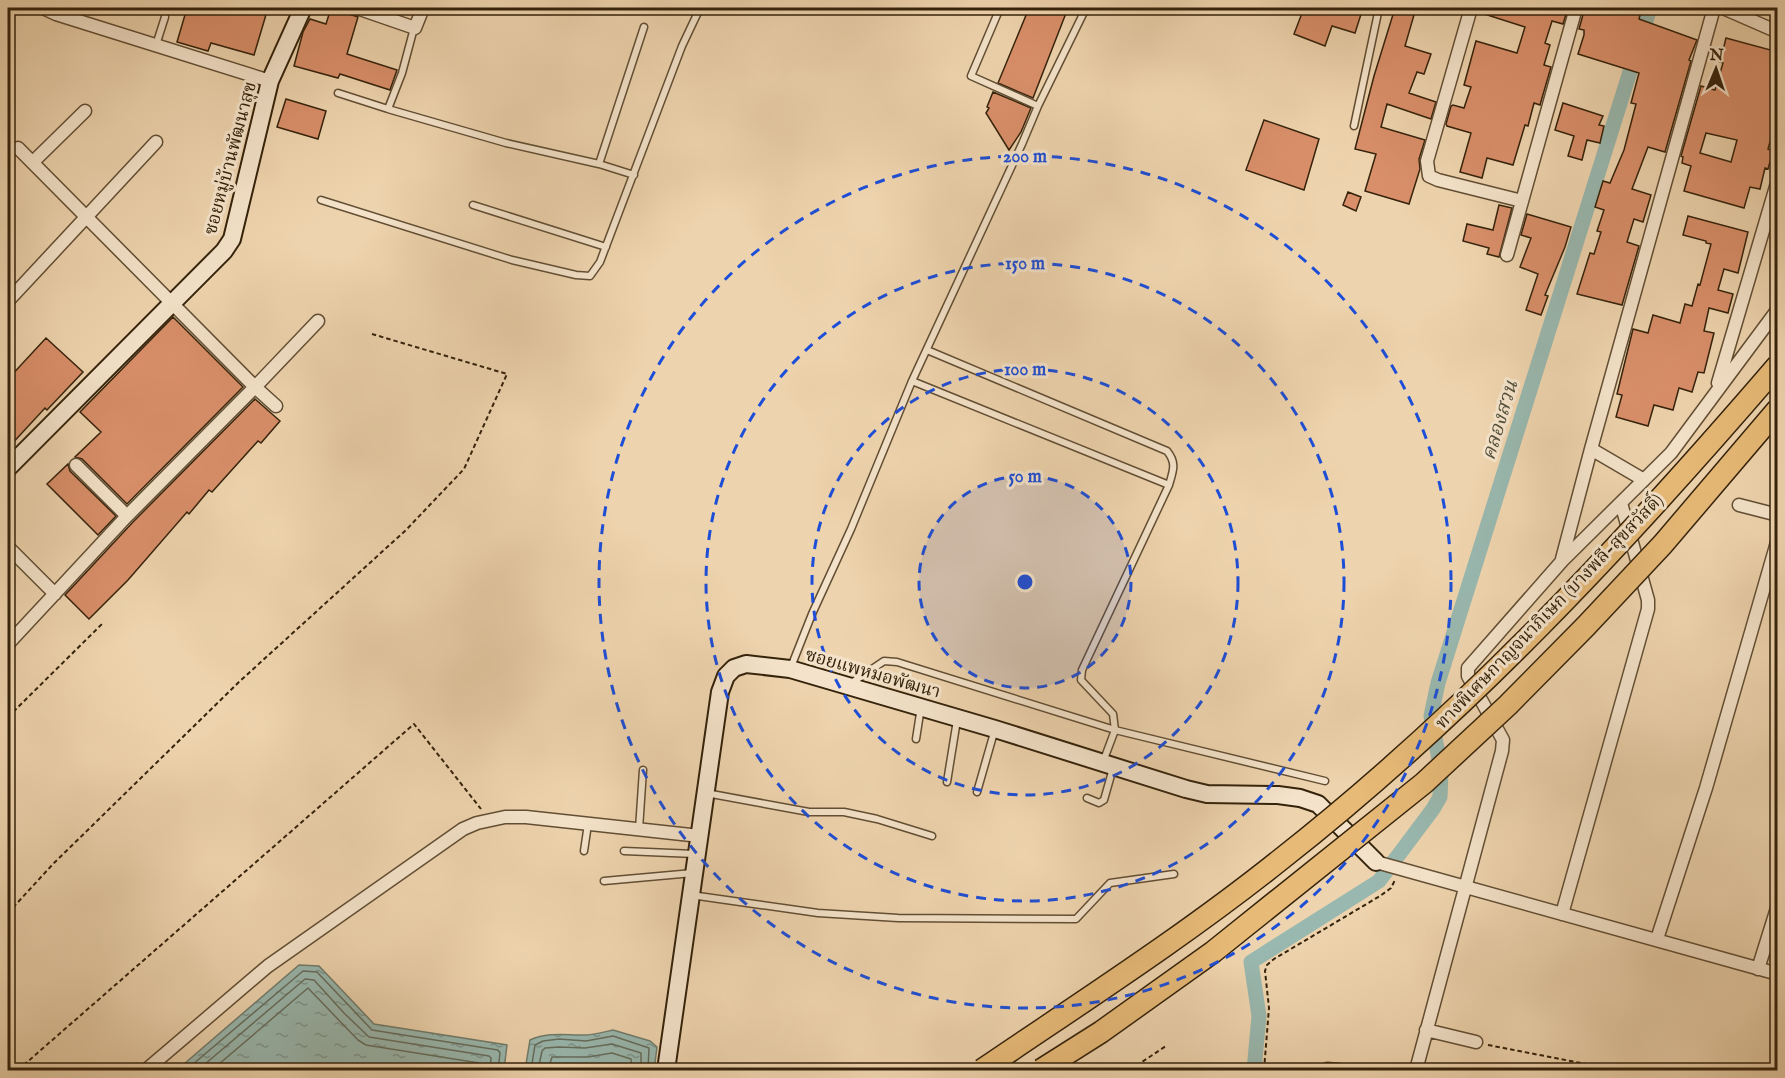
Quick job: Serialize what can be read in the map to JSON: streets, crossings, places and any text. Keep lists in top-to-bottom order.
{
  "streets": {
    "highway": ["ทางพิเศษกาญจนาภิเษก (บางพลี-สุขสวัสดิ์)"],
    "street": ["ซอยหมู่บ้านพัฒนาสุข", "ซอยแพหมอพัฒนา"]
  },
  "water": ["คลองสวน"],
  "north": "top",
  "rings": [
    "200 m",
    "150 m",
    "100 m",
    "50 m"
  ]
}
